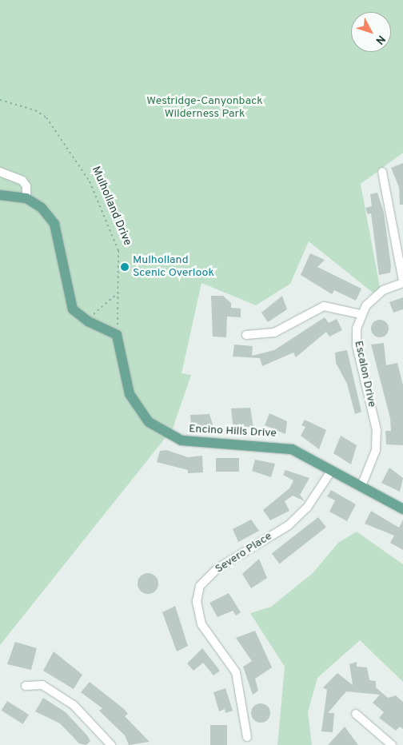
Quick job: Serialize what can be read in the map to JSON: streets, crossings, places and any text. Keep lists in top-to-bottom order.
{
  "streets": {
    "main road": ["Encino Hills Drive"],
    "street": ["Escalon Drive", "Severo Place"],
    "path": ["Mulholland Drive"]
  },
  "crossings": [
    ["Mulholland Drive", "Encino Hills Drive"],
    ["Escalon Drive", "Encino Hills Drive"],
    ["Encino Hills Drive", "Severo Place"]
  ],
  "parks": ["Westridge-Canyonback Wilderness Park"],
  "places": ["Mulholland Scenic Overlook"],
  "north": "bottom right"
}
